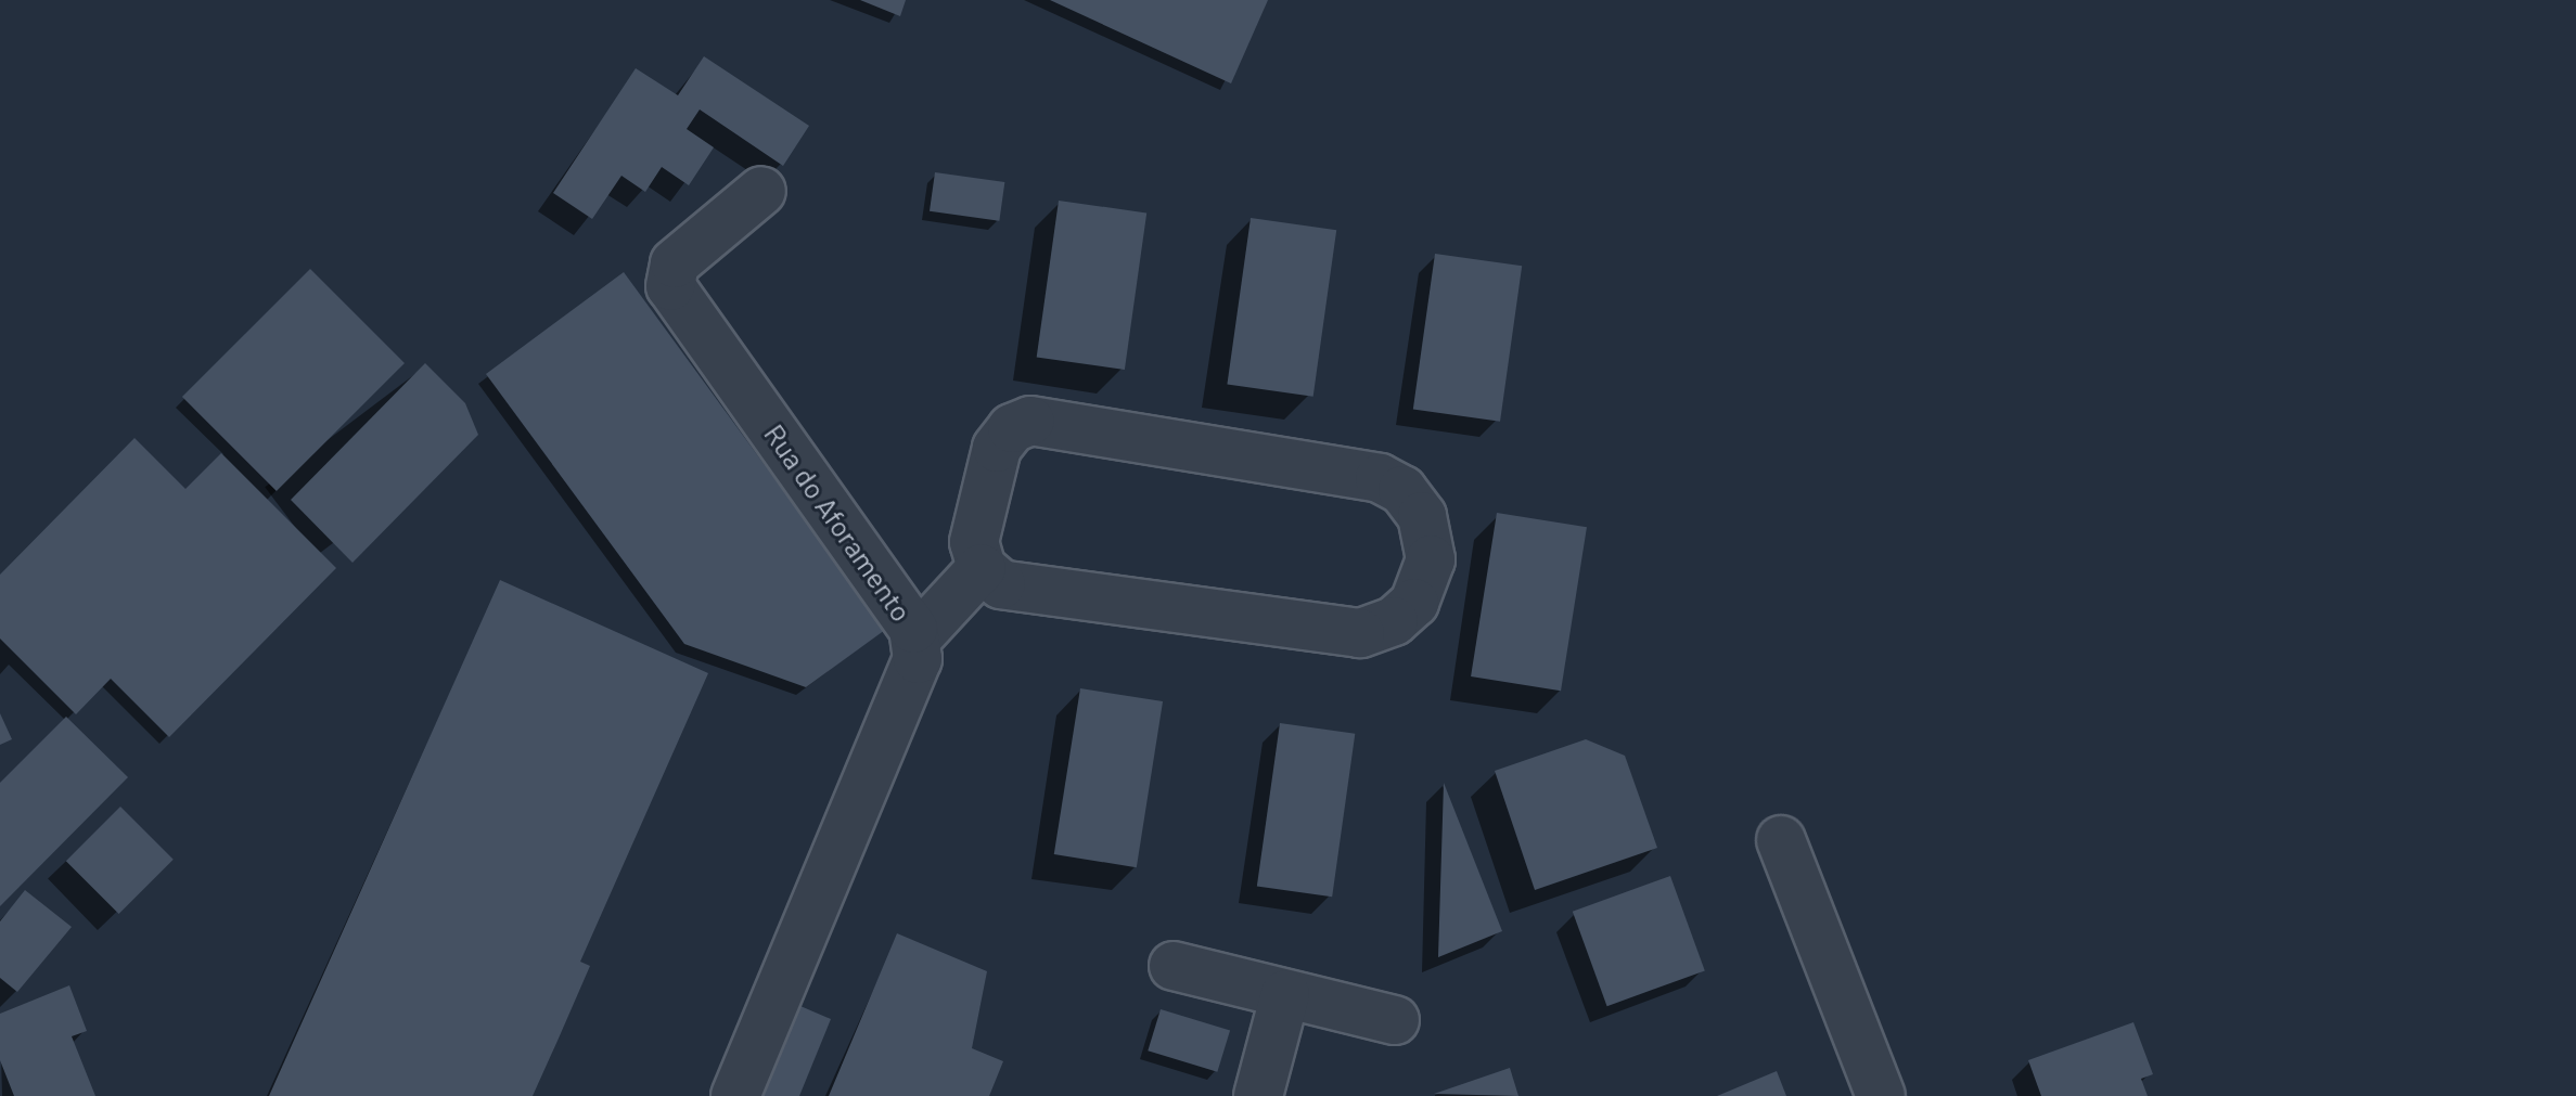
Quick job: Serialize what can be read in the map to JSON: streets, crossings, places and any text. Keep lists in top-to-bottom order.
{
  "streets": {
    "street": ["Rua do Aforamento"]
  }
}
